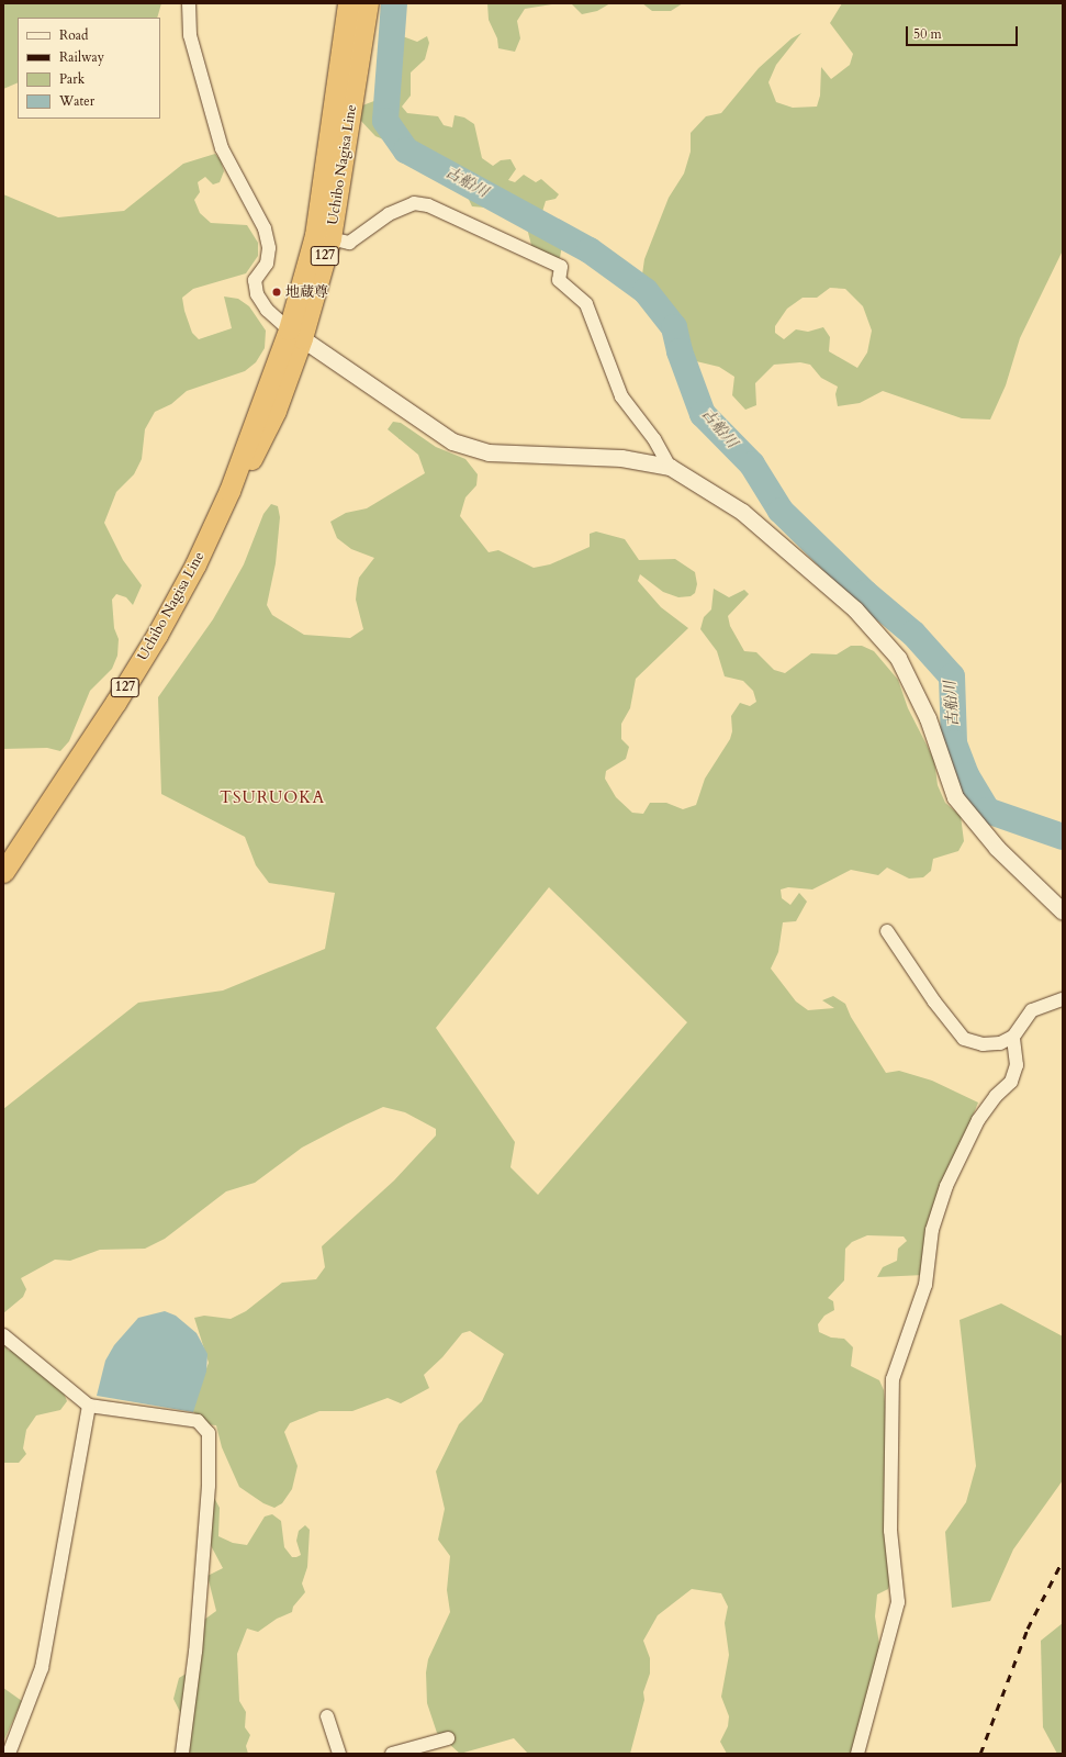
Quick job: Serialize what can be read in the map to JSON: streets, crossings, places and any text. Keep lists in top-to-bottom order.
{
  "streets": {
    "highway": ["Uchibo Nagisa Line", "127"]
  },
  "districts": ["TSURUOKA"],
  "water": ["古船川"],
  "places": ["地蔵尊"],
  "legend": [
    "Road",
    "Railway",
    "Park",
    "Water"
  ],
  "scale_bar": "50 m"
}
